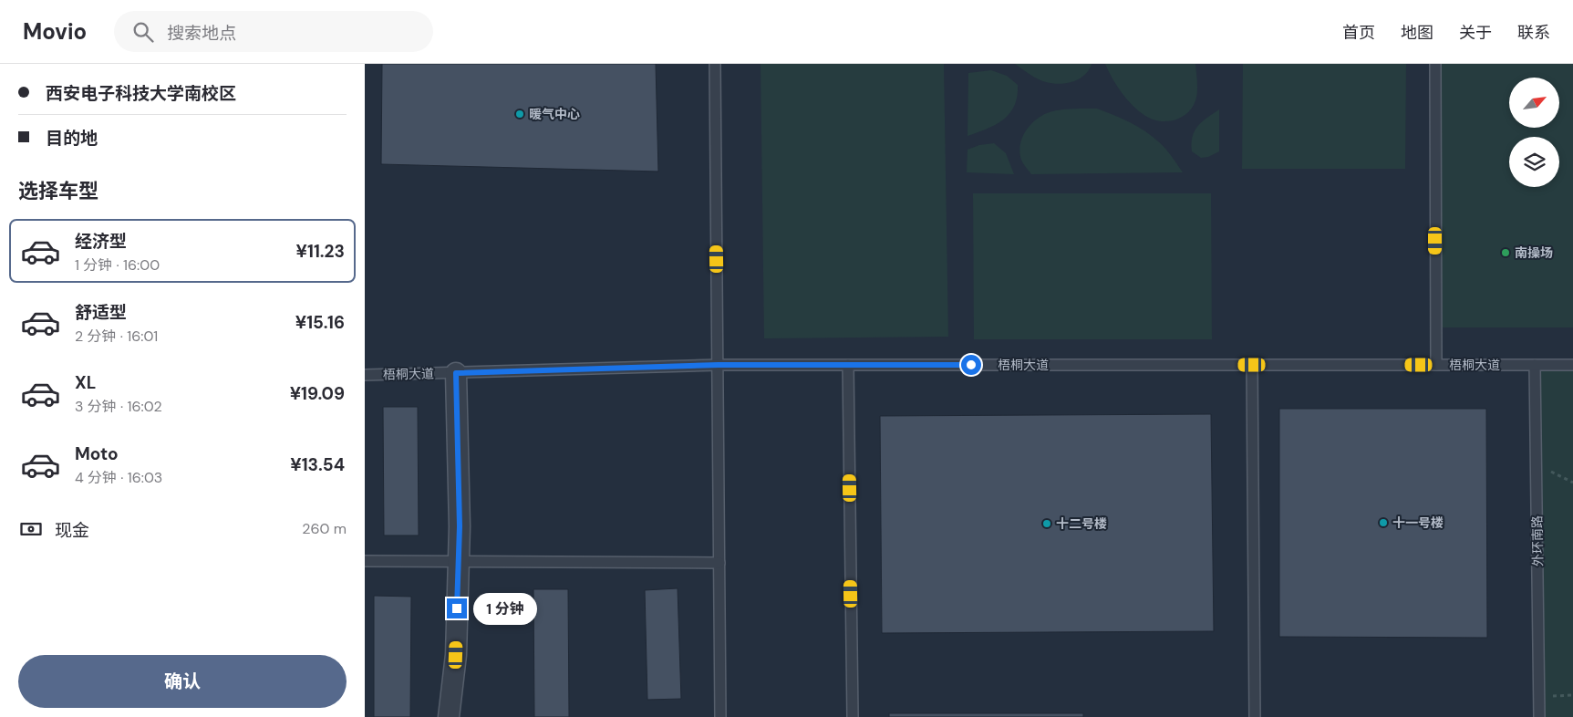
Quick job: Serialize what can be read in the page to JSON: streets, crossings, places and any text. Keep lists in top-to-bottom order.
{
  "streets": {
    "lane": ["梧桐大道", "外环南路"]
  },
  "crossings": [
    ["梧桐大道", "外环南路"]
  ],
  "places": [
    "暖气中心",
    "南操场",
    "十一号楼",
    "十二号楼"
  ],
  "north": "top right",
  "page": {
    "header": "Movio",
    "search": "搜索地点",
    "nav": [
      "首页",
      "地图",
      "关于",
      "联系"
    ],
    "banner": ["西安电子科技大学南校区", "目的地"],
    "heading": "选择车型",
    "list": [
      {
        "name": "经济型",
        "note": "1 分钟 · 16:00",
        "value": "¥11.23"
      },
      {
        "name": "舒适型",
        "note": "2 分钟 · 16:01",
        "value": "¥15.16"
      },
      {
        "name": "XL",
        "note": "3 分钟 · 16:02",
        "value": "¥19.09"
      },
      {
        "name": "Moto",
        "note": "4 分钟 · 16:03",
        "value": "¥13.54"
      }
    ],
    "pay": ["现金", "260 m"],
    "bubble": "1 分钟",
    "buttons": "确认"
  }
}
